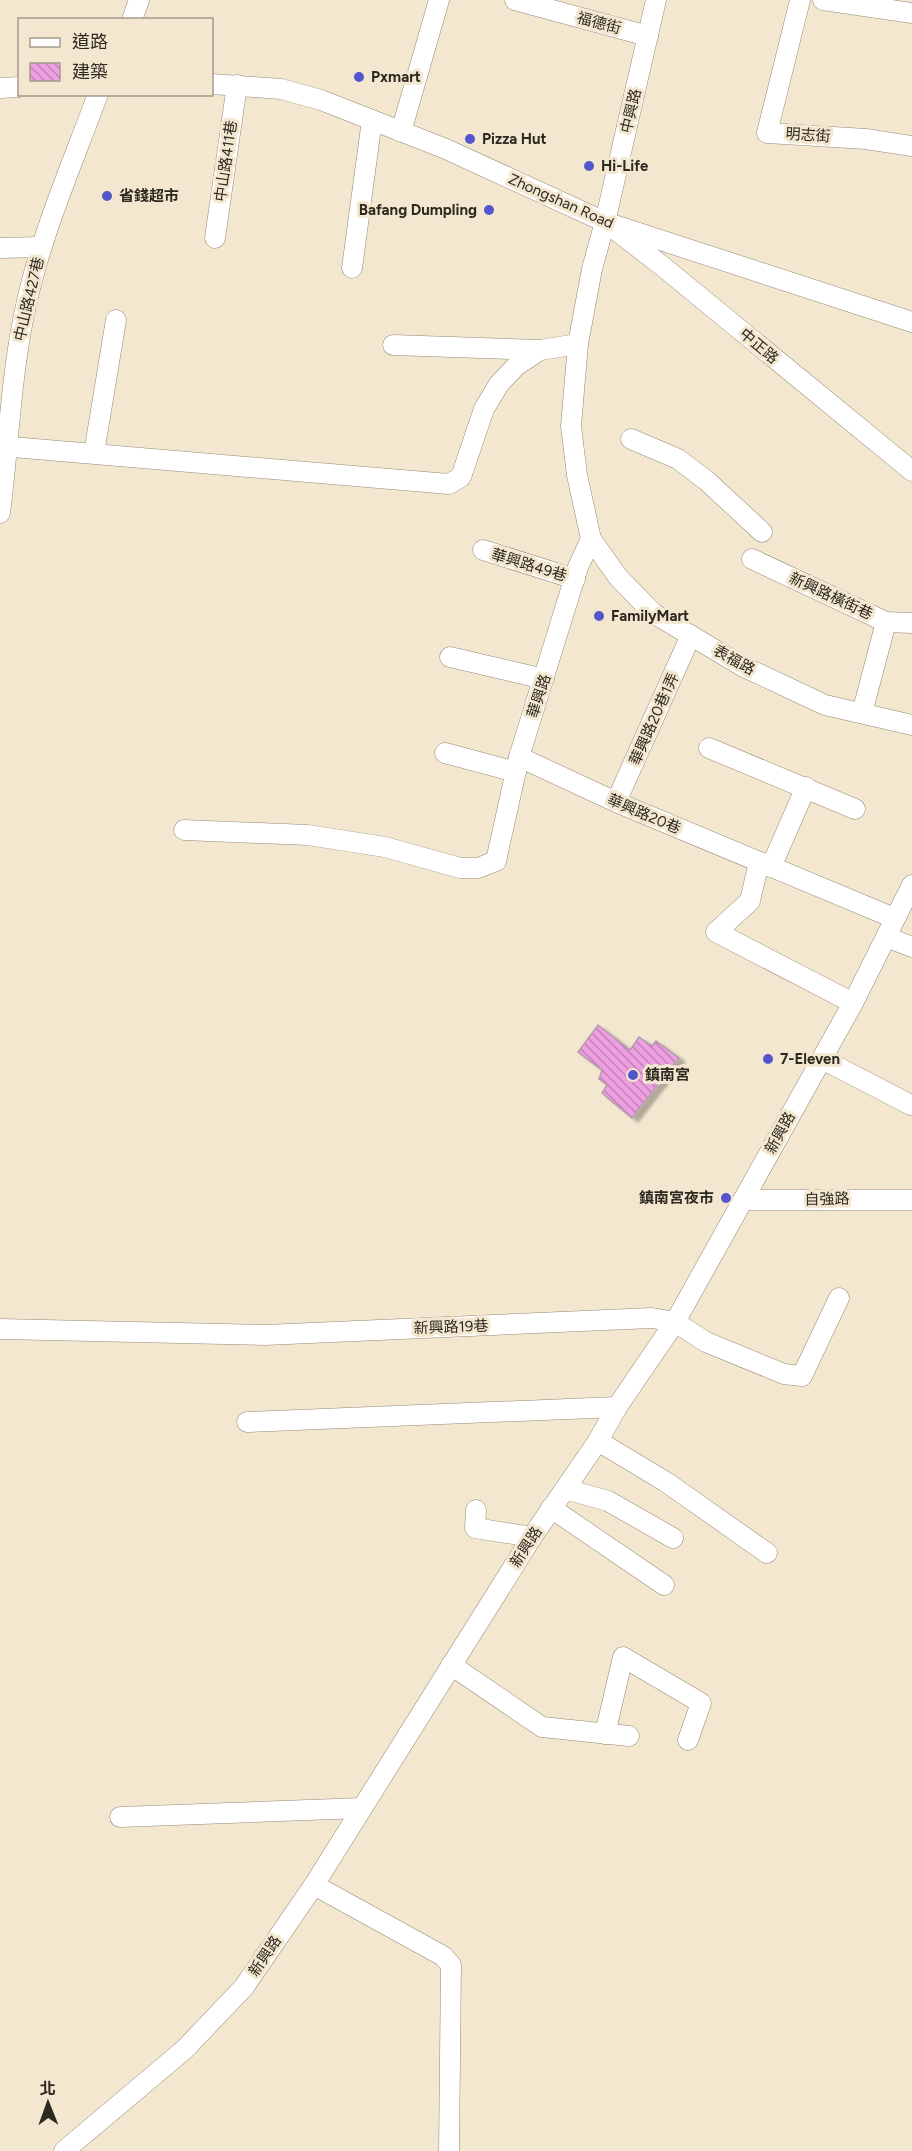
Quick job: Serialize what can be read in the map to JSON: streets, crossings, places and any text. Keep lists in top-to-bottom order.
{
  "streets": {
    "street": [
      "福德街",
      "中興路",
      "明志街",
      "中山路411巷",
      "Zhongshan Road",
      "中山路427巷",
      "中正路",
      "華興路49巷",
      "新興路橫街巷",
      "表福路",
      "華興路",
      "華興路20巷1弄",
      "華興路20巷",
      "新興路",
      "自強路",
      "新興路19巷"
    ]
  },
  "crossings": [
    ["福德街", "中興路"],
    ["中興路", "Zhongshan Road"],
    ["中興路", "中正路"],
    ["中山路411巷", "Zhongshan Road"],
    ["Zhongshan Road", "中正路"],
    ["華興路49巷", "華興路"],
    ["表福路", "華興路"],
    ["表福路", "華興路20巷1弄"],
    ["華興路", "華興路20巷"],
    ["華興路20巷1弄", "華興路20巷"],
    ["華興路20巷", "新興路"],
    ["新興路", "自強路"],
    ["新興路", "新興路19巷"]
  ],
  "places": [
    "Pxmart",
    "Pizza Hut",
    "Hi-Life",
    "省錢超市",
    "Bafang Dumpling",
    "FamilyMart",
    "7-Eleven",
    "鎮南宮",
    "鎮南宮夜市"
  ],
  "legend": ["道路", "建築"],
  "north": "top"
}
